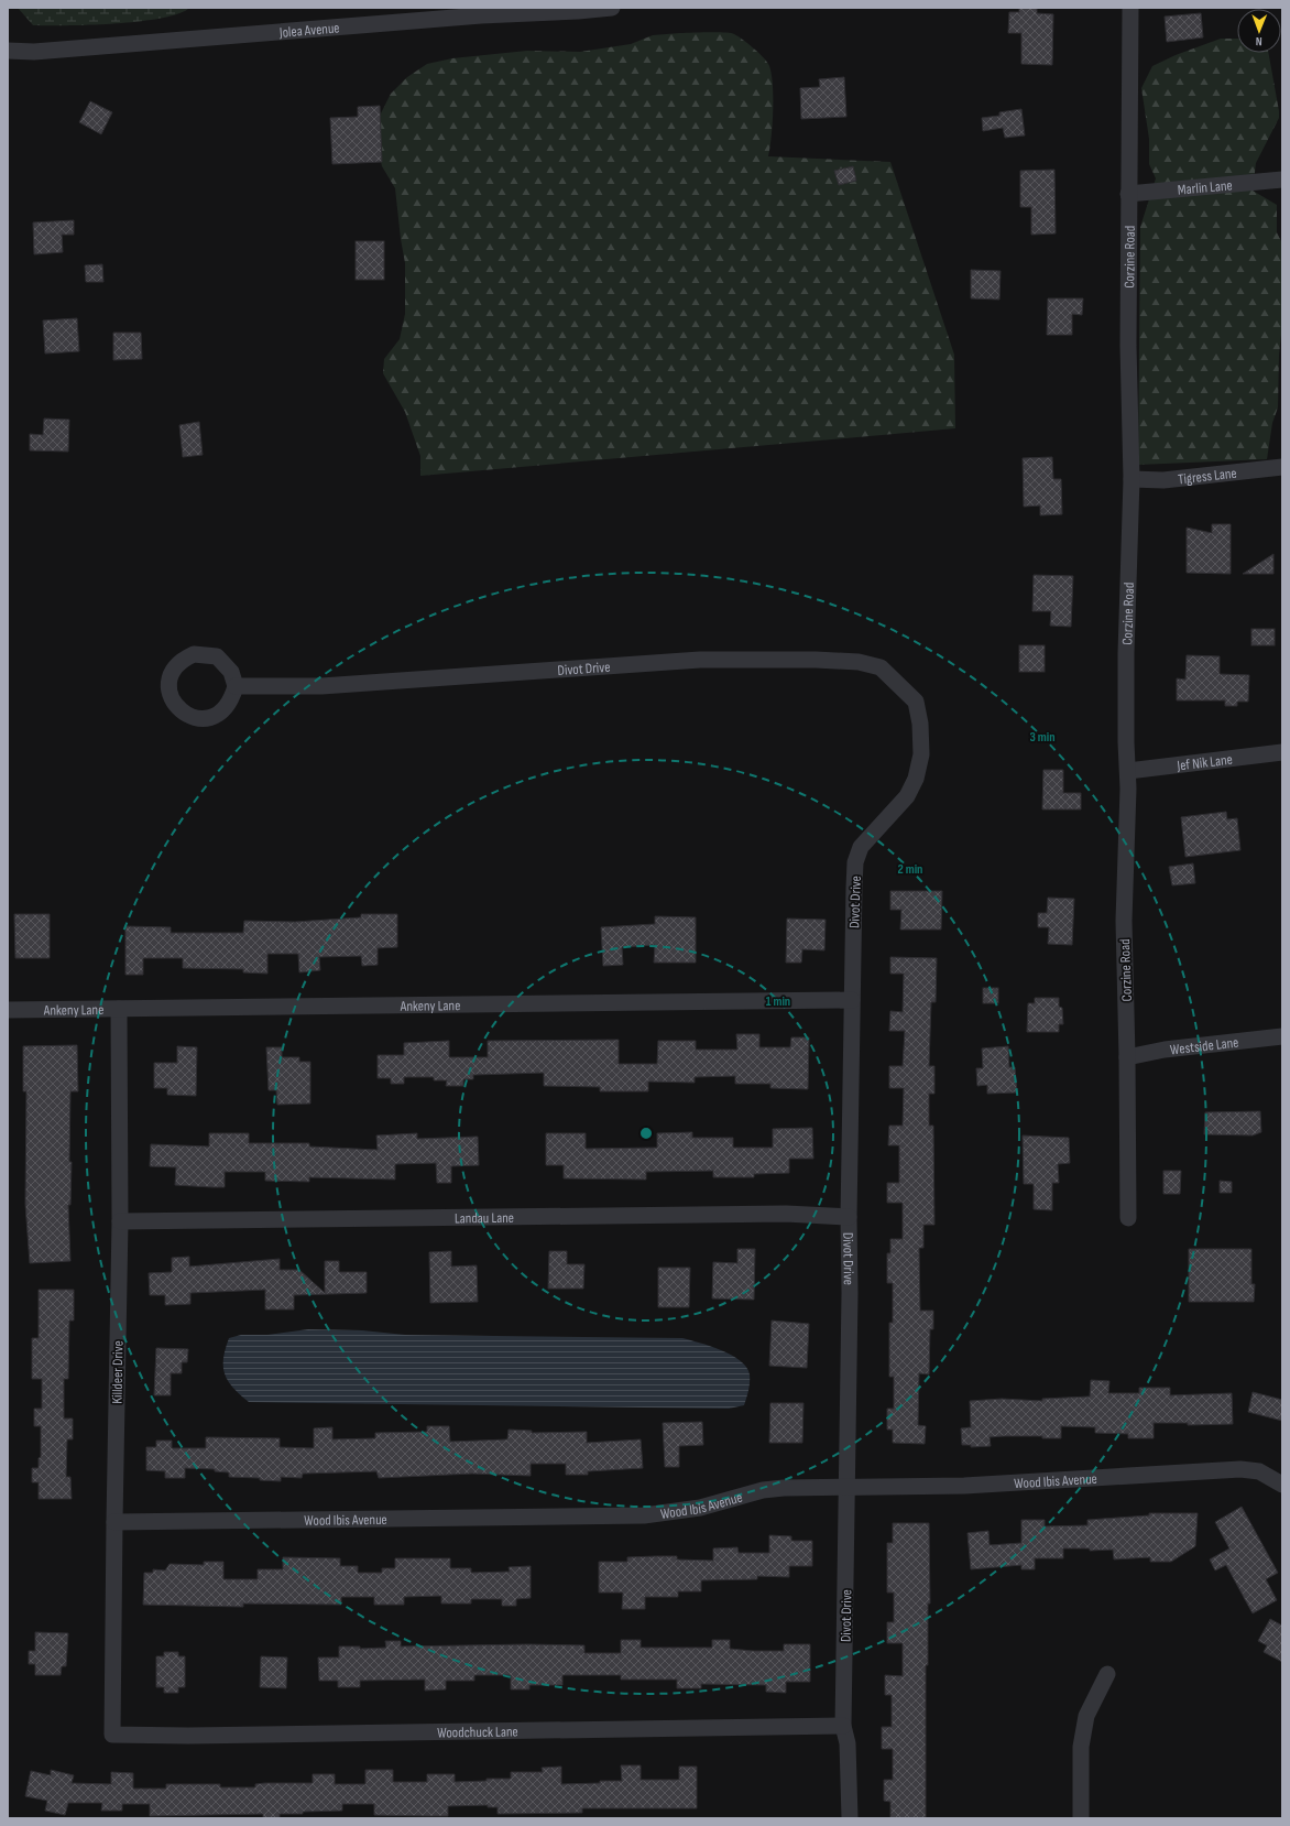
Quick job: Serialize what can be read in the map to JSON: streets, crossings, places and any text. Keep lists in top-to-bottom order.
{
  "streets": {
    "street": [
      "Jolea Avenue",
      "Marlin Lane",
      "Corzine Road",
      "Tigress Lane",
      "Divot Drive",
      "Jef Nik Lane",
      "Ankeny Lane",
      "Westside Lane",
      "Landau Lane",
      "Killdeer Drive",
      "Wood Ibis Avenue",
      "Woodchuck Lane"
    ]
  },
  "crossings": [
    ["Marlin Lane", "Corzine Road"],
    ["Corzine Road", "Tigress Lane"],
    ["Corzine Road", "Jef Nik Lane"],
    ["Corzine Road", "Westside Lane"],
    ["Divot Drive", "Ankeny Lane"],
    ["Divot Drive", "Landau Lane"],
    ["Divot Drive", "Wood Ibis Avenue"],
    ["Divot Drive", "Woodchuck Lane"],
    ["Ankeny Lane", "Killdeer Drive"],
    ["Landau Lane", "Killdeer Drive"],
    ["Killdeer Drive", "Wood Ibis Avenue"],
    ["Killdeer Drive", "Woodchuck Lane"]
  ],
  "north": "bottom",
  "rings": ["3 min", "2 min", "1 min"]
}
